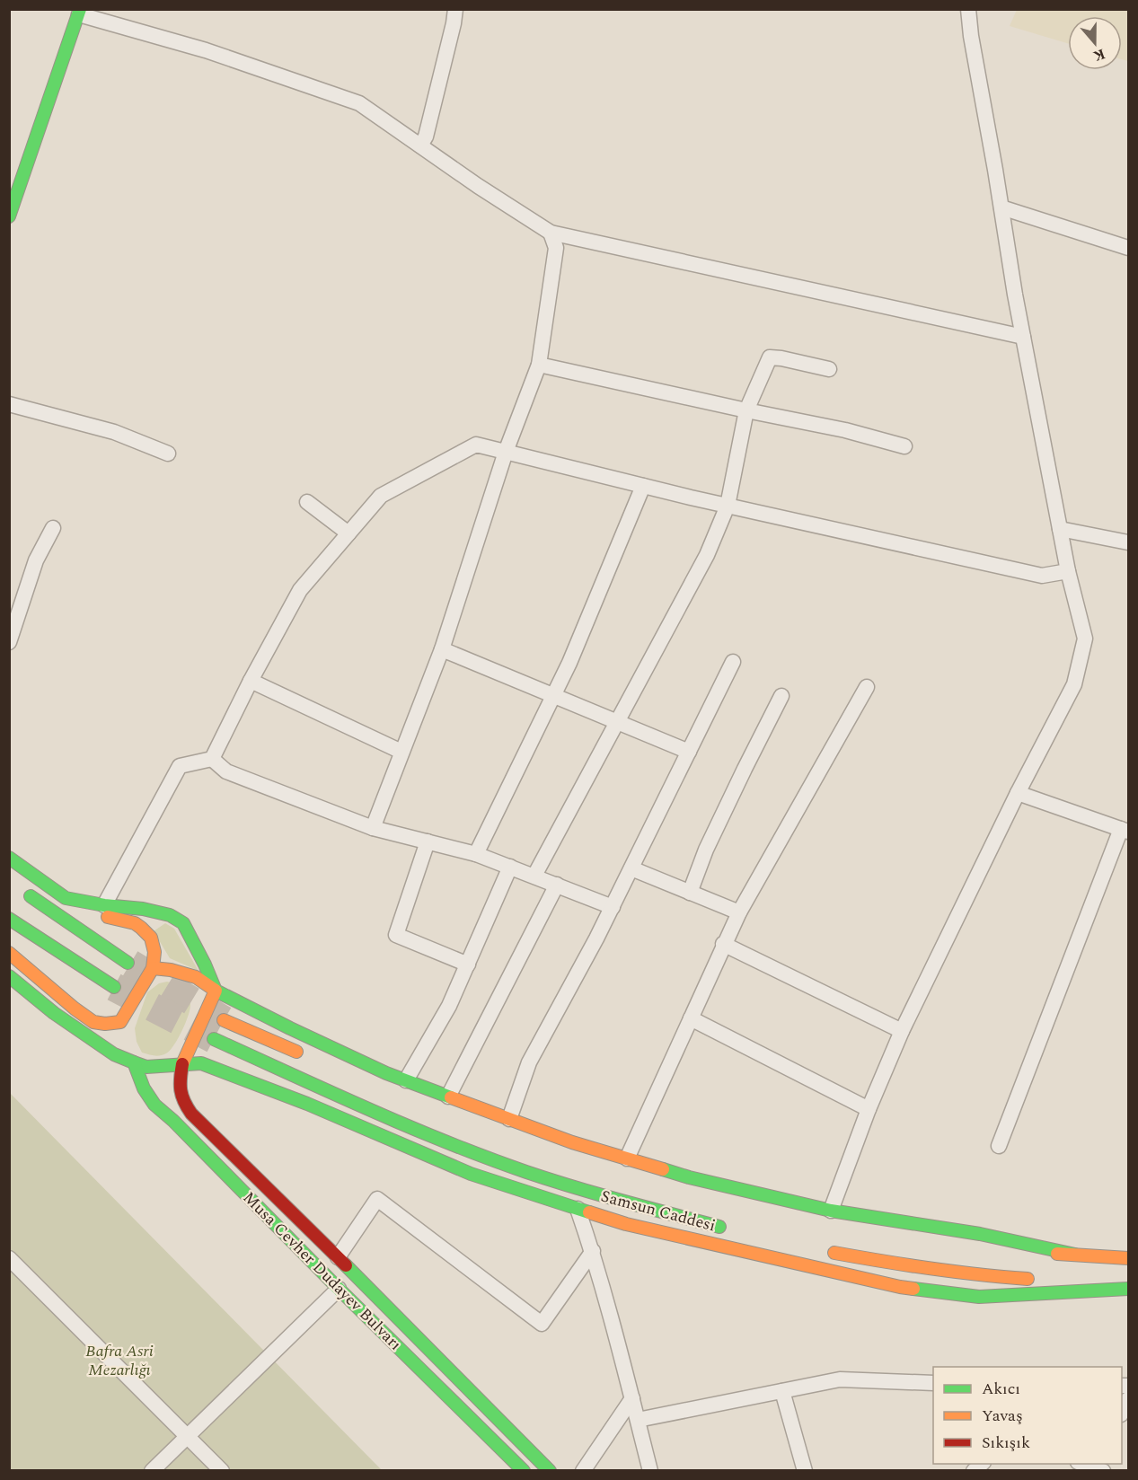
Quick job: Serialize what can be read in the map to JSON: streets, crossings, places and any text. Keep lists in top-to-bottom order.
{
  "streets": {
    "main road": ["Samsun Caddesi", "Musa Cevher Dudayev Bulvarı"]
  },
  "parks": ["Bafra Asri Mezarlığı"],
  "legend": ["Akıcı", "Yavaş", "Sıkışık"],
  "north": "bottom"
}
